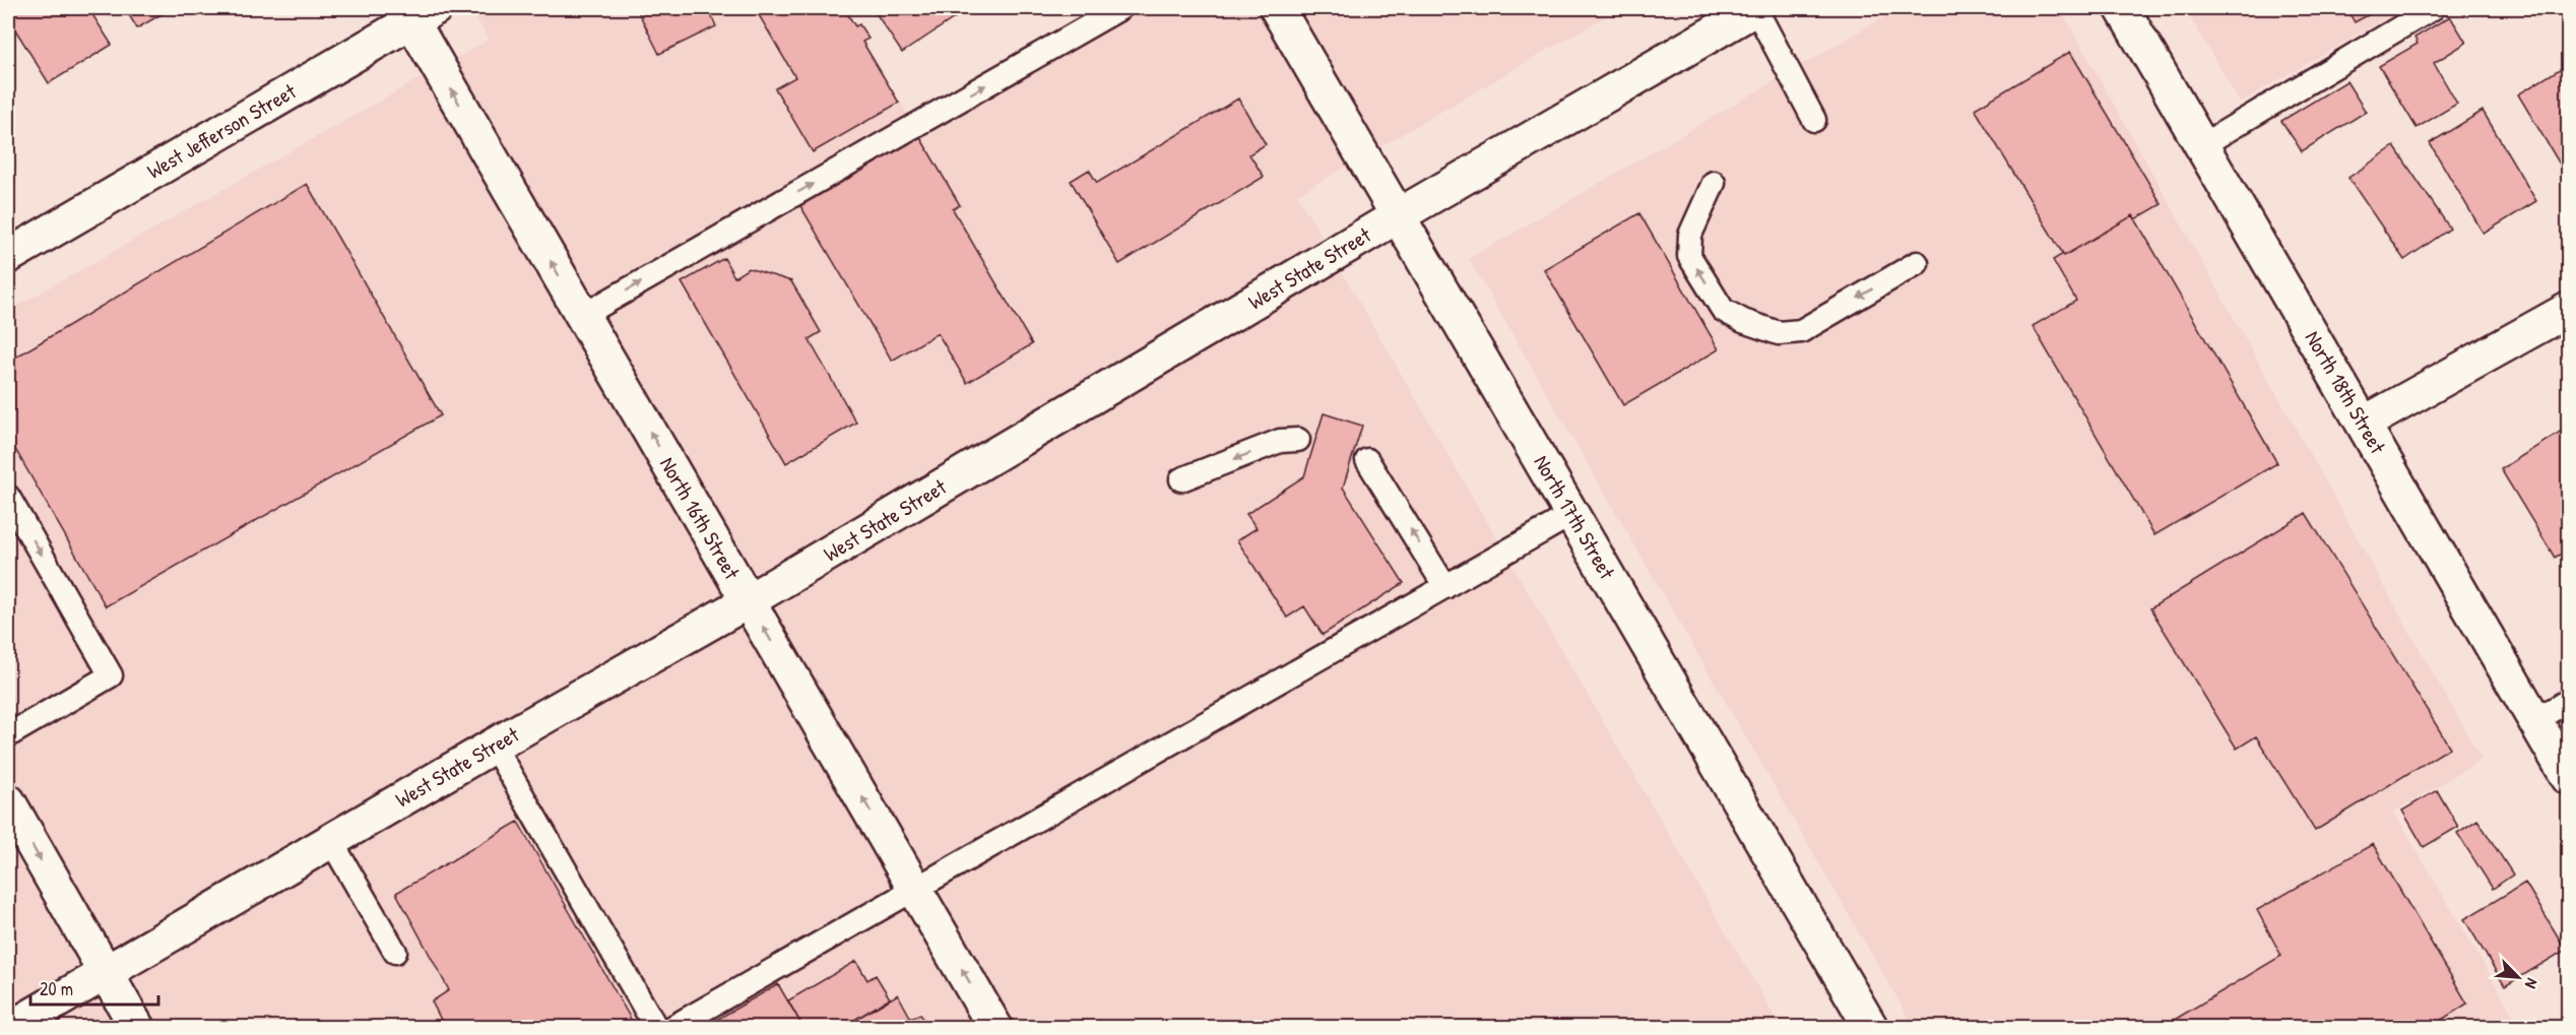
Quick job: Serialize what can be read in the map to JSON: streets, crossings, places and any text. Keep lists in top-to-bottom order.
{
  "streets": {
    "main road": [
      "West Jefferson Street",
      "West State Street",
      "North 18th Street",
      "North 17th Street",
      "North 16th Street"
    ]
  },
  "crossings": [
    ["West Jefferson Street", "North 16th Street"],
    ["West State Street", "North 17th Street"],
    ["West State Street", "North 16th Street"]
  ],
  "one_way": ["North 16th Street"],
  "scale_bar": "20 m",
  "north": "bottom right"
}
